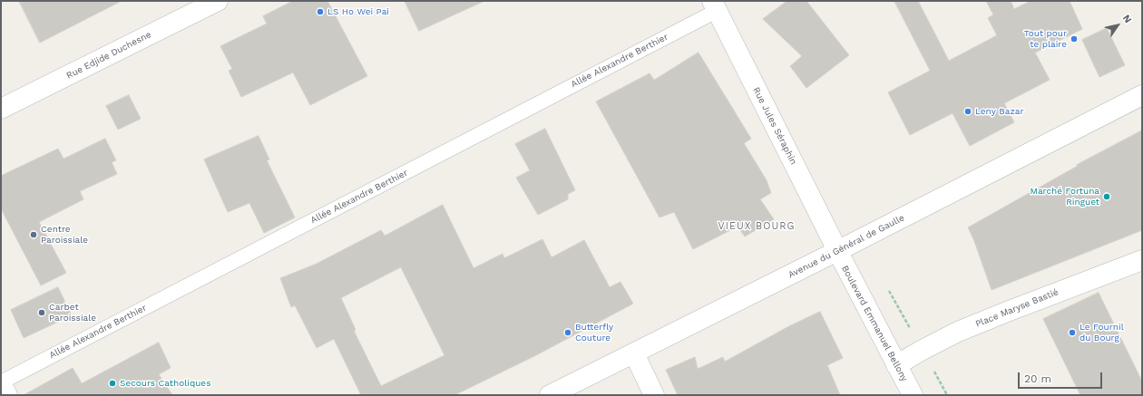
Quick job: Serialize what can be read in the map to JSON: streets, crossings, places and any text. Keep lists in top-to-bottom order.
{
  "streets": {
    "street": [
      "Rue Edjide Duchesne",
      "Rue Jules Séraphin",
      "Avenue du Général de Gaulle",
      "Place Maryse Bastié",
      "Boulevard Emmanuel Bellony"
    ],
    "lane": ["Allée Alexandre Berthier"]
  },
  "crossings": [
    ["Allée Alexandre Berthier", "Rue Jules Séraphin"],
    ["Rue Jules Séraphin", "Avenue du Général de Gaulle"],
    ["Rue Jules Séraphin", "Boulevard Emmanuel Bellony"],
    ["Avenue du Général de Gaulle", "Boulevard Emmanuel Bellony"],
    ["Place Maryse Bastié", "Boulevard Emmanuel Bellony"]
  ],
  "districts": ["VIEUX BOURG"],
  "places": [
    "LS Ho Wei Pai",
    "Tout pour te plaire",
    "Leny Bazar",
    "Marché Fortuna Ringuet",
    "Centre Paroissiale",
    "Carbet Paroissiale",
    "Butterfly Couture",
    "Le Fournil du Bourg",
    "Secours Catholiques"
  ],
  "scale_bar": "20 m",
  "north": "top right"
}
